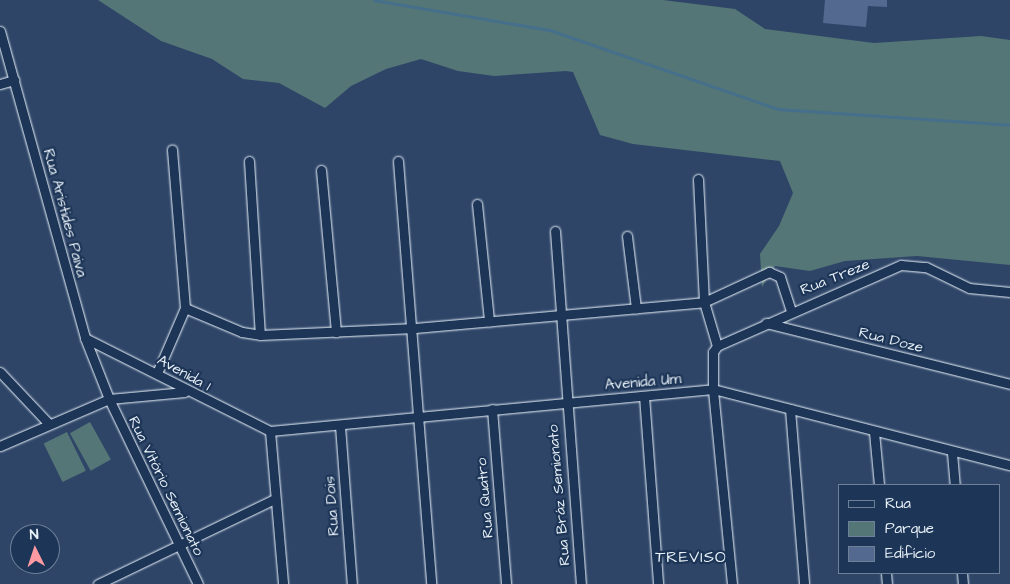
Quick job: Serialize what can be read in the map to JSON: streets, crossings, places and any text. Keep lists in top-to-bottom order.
{
  "streets": {
    "street": [
      "Rua Aristides Paiva",
      "Rua Treze",
      "Rua Doze",
      "Avenida 1",
      "Avenida Um",
      "Rua Vitório Semionato",
      "Rua Bráz Semionato",
      "Rua Quatro",
      "Rua Dois"
    ]
  },
  "crossings": [
    ["Rua Aristides Paiva", "Avenida 1"],
    ["Rua Aristides Paiva", "Rua Vitório Semionato"],
    ["Rua Treze", "Rua Doze"],
    ["Avenida 1", "Avenida Um"],
    ["Avenida Um", "Rua Bráz Semionato"],
    ["Avenida Um", "Rua Quatro"],
    ["Avenida Um", "Rua Dois"]
  ],
  "districts": ["TREVISO"],
  "legend": ["Rua", "Parque", "Edifício"],
  "north": "top"
}
